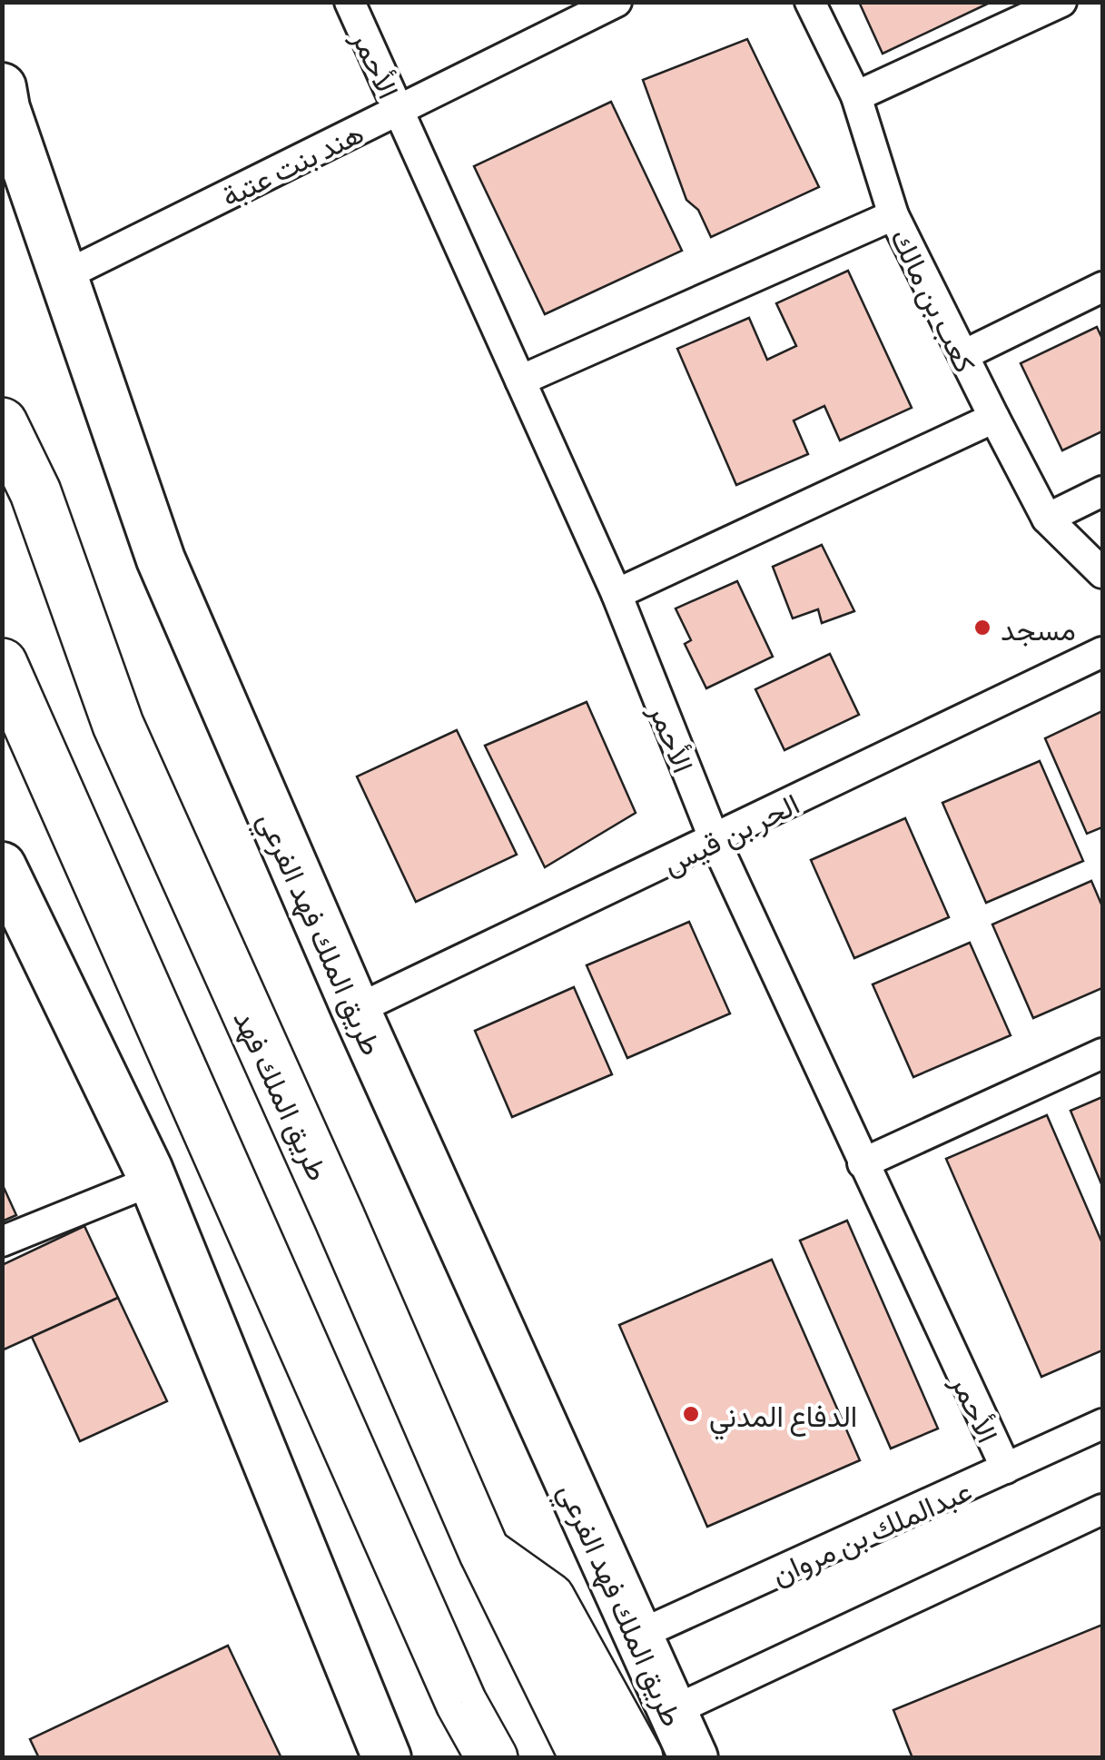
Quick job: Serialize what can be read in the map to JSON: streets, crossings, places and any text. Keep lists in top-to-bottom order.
{
  "streets": {
    "highway": ["طريق الملك فهد"],
    "main road": ["طريق الملك فهد الفرعي"],
    "street": [
      "الأحمر",
      "هند بنت عتبة",
      "كعب بن مالك",
      "الحر بن قيس",
      "عبدالملك بن مروان"
    ]
  },
  "crossings": [
    ["الأحمر", "هند بنت عتبة"],
    ["الأحمر", "الحر بن قيس"],
    ["الأحمر", "عبدالملك بن مروان"],
    ["هند بنت عتبة", "طريق الملك فهد الفرعي"],
    ["الحر بن قيس", "طريق الملك فهد الفرعي"],
    ["طريق الملك فهد الفرعي", "عبدالملك بن مروان"]
  ],
  "places": ["مسجد", "الدفاع المدني"]
}
